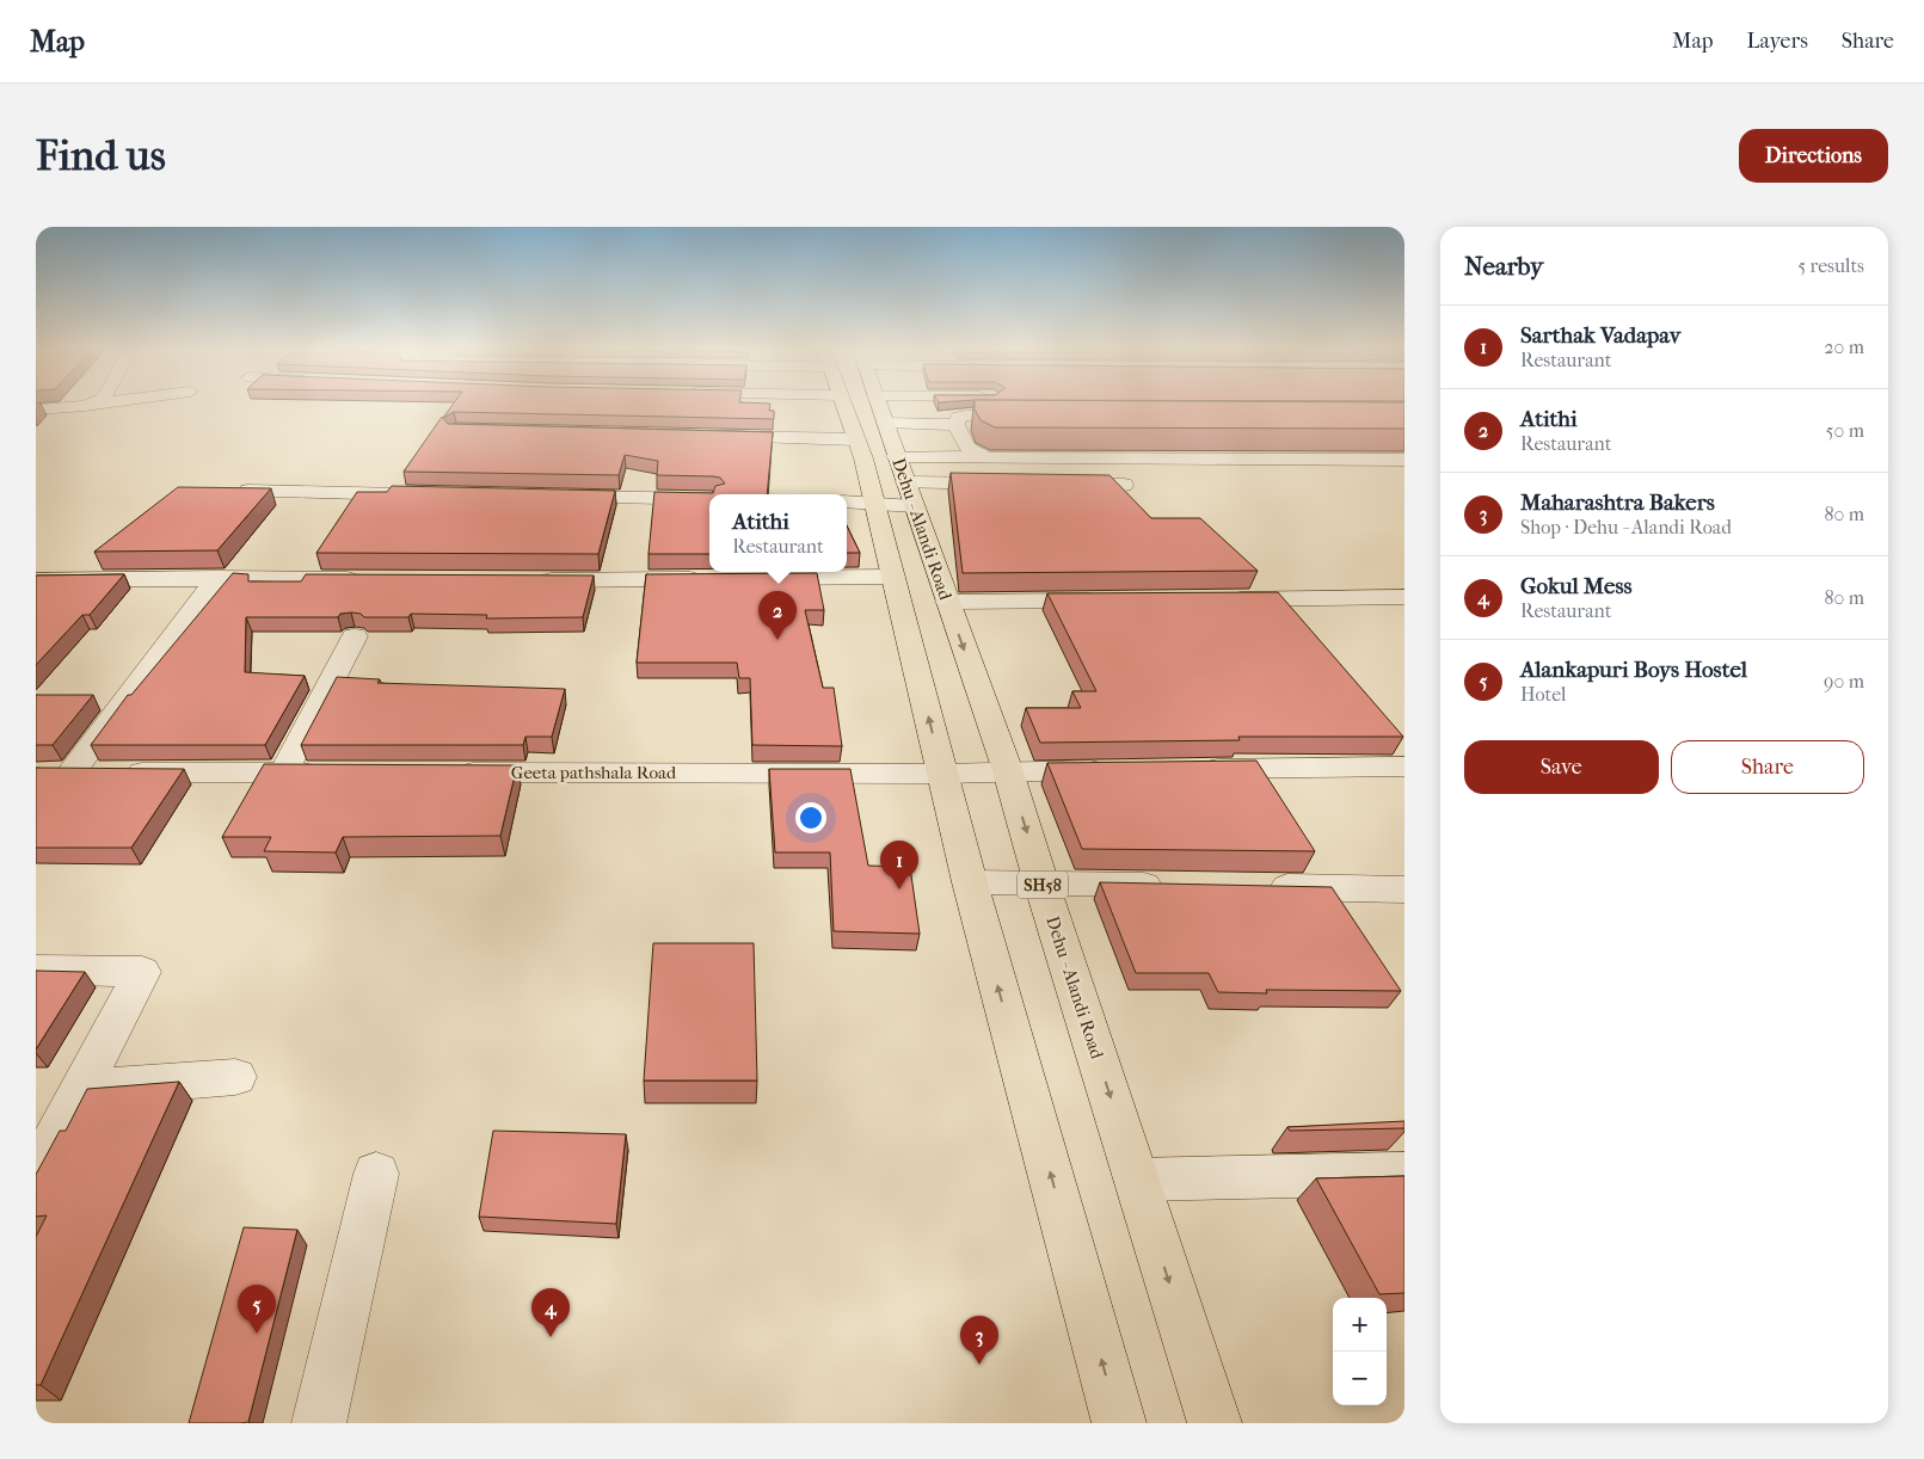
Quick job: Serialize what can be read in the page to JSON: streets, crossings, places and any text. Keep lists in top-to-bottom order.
{
  "streets": {
    "main road": ["Dehu - Alandi Road", "SH58"],
    "street": ["Geeta pathshala Road"]
  },
  "crossings": [
    ["Dehu - Alandi Road", "Geeta pathshala Road"]
  ],
  "page": {
    "header": "Map",
    "nav": ["Map", "Layers", "Share"],
    "buttons": [
      "Directions",
      ["Save", "Share"]
    ],
    "title": "Find us",
    "heading": ["Nearby", "5 results"],
    "list": [
      {
        "mark": "1",
        "name": "Sarthak Vadapav",
        "note": "Restaurant",
        "value": "20 m"
      },
      {
        "mark": "2",
        "name": "Atithi",
        "note": "Restaurant",
        "value": "50 m"
      },
      {
        "mark": "3",
        "name": "Maharashtra Bakers",
        "note": "Shop · Dehu - Alandi Road",
        "value": "80 m"
      },
      {
        "mark": "4",
        "name": "Gokul Mess",
        "note": "Restaurant",
        "value": "80 m"
      },
      {
        "mark": "5",
        "name": "Alankapuri Boys Hostel",
        "note": "Hotel",
        "value": "90 m"
      }
    ],
    "popup": ["Atithi", "Restaurant"],
    "pins": [
      "2",
      "1",
      "5",
      "4",
      "3"
    ],
    "map_buttons": ["+", "−"]
  }
}
